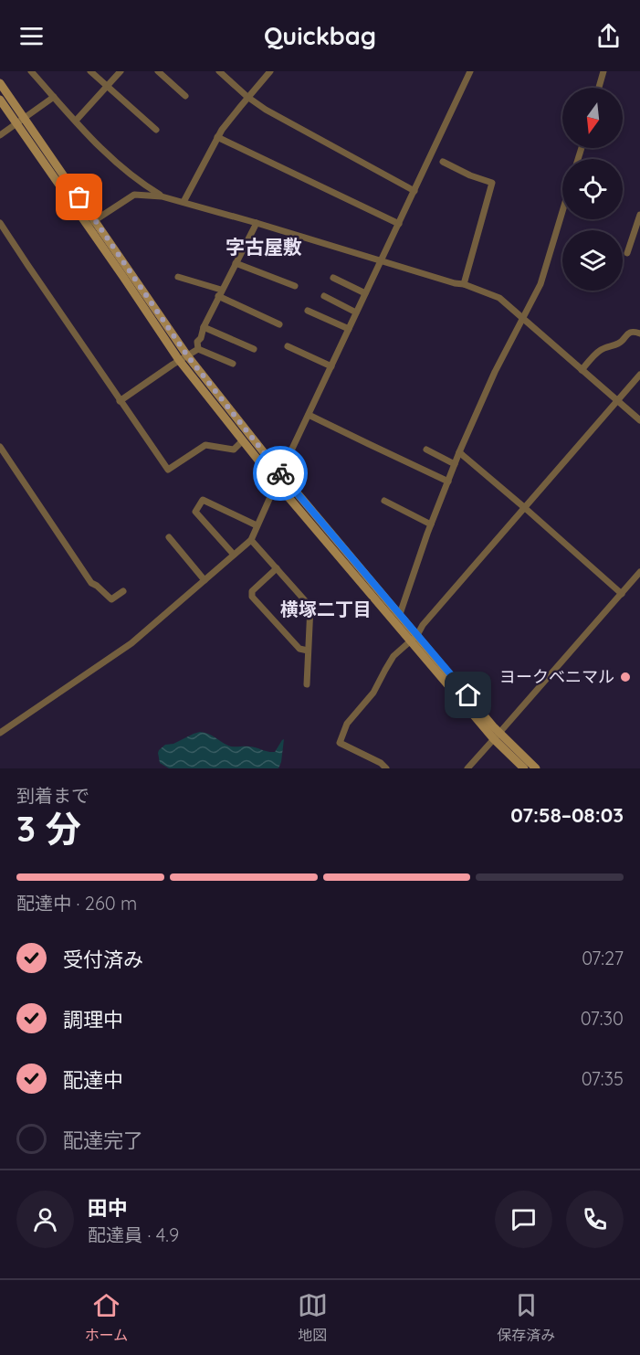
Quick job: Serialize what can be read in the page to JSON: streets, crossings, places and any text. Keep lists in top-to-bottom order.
{
  "districts": ["字古屋敷", "横塚二丁目"],
  "places": ["ヨークベニマル"],
  "north": "bottom",
  "page": {
    "header": "Quickbag",
    "heading": ["3 分", "到着まで", "07:58–08:03"],
    "panel": ["田中", "配達員 · 4.9"],
    "bar": "配達中 · 260 m",
    "list": [
      ["受付済み", "07:27"],
      ["調理中", "07:30"],
      ["配達中", "07:35"],
      "配達完了"
    ],
    "tabs": ["ホーム", "地図", "保存済み"]
  }
}
